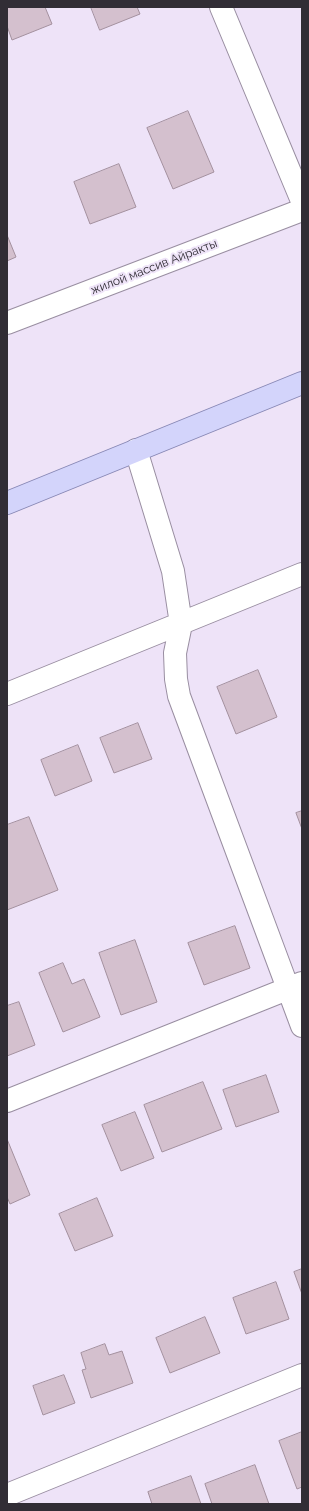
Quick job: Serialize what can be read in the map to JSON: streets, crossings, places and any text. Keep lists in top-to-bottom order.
{
  "streets": {
    "street": ["жилой массив Айракты"]
  }
}
